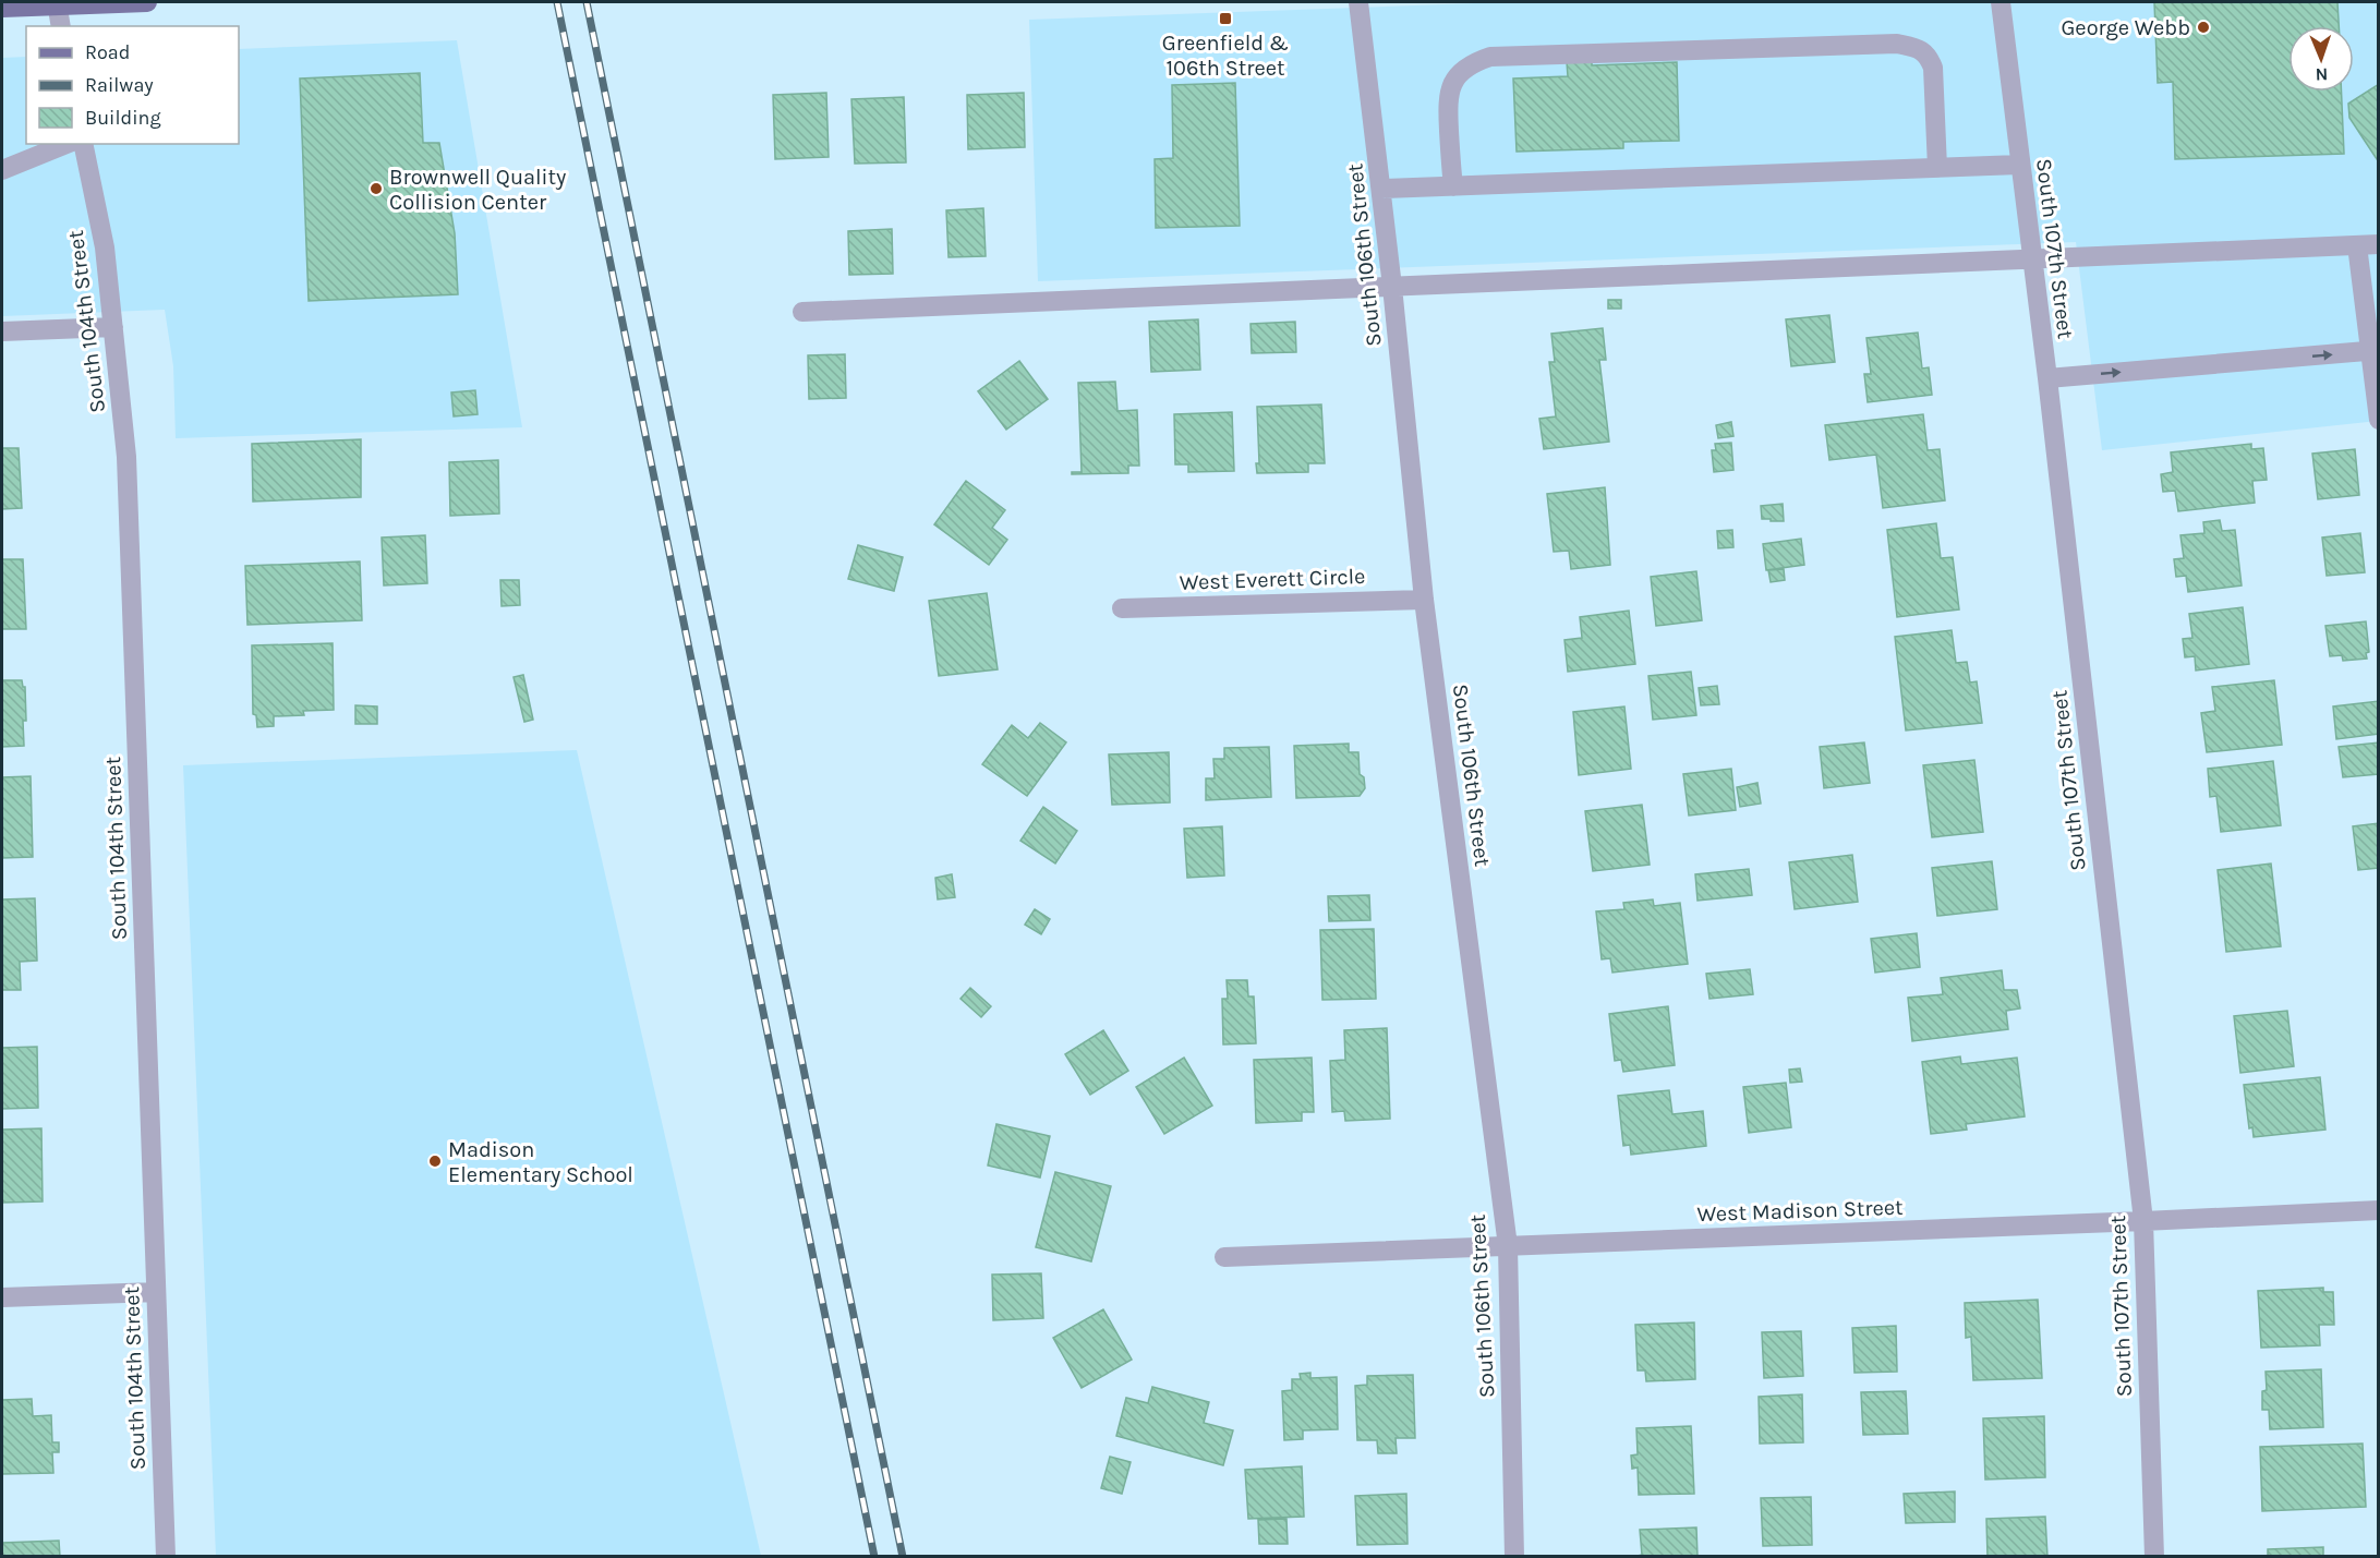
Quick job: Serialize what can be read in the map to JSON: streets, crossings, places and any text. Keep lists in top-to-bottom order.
{
  "streets": {
    "street": [
      "South 107th Street",
      "South 106th Street",
      "South 104th Street",
      "West Everett Circle",
      "West Madison Street"
    ]
  },
  "crossings": [
    ["South 107th Street", "West Madison Street"],
    ["South 106th Street", "West Everett Circle"],
    ["South 106th Street", "West Madison Street"]
  ],
  "places": {
    "transit": ["Greenfield & 106th Street"],
    "other": ["George Webb", "Brownwell Quality Collision Center", "Madison Elementary School"]
  },
  "legend": ["Road", "Railway", "Building"],
  "north": "bottom"
}
